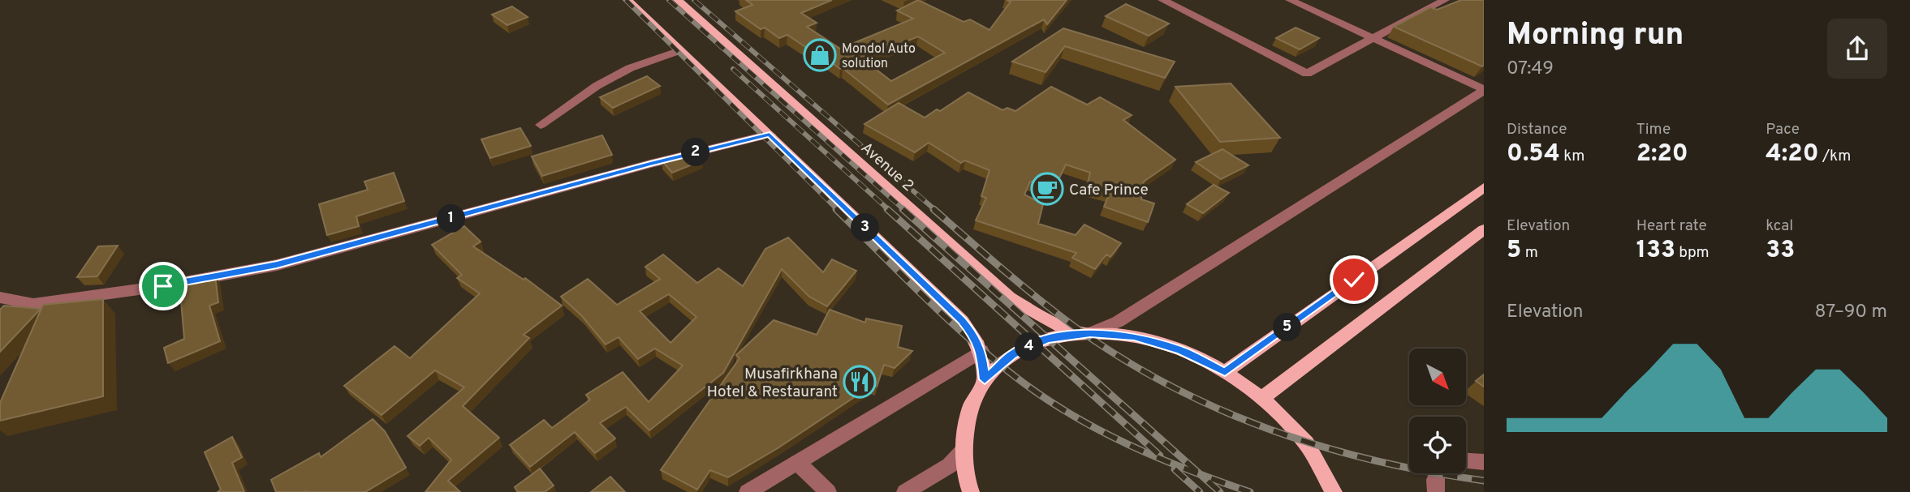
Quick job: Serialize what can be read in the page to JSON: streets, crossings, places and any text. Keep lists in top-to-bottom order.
{
  "streets": {
    "main road": ["Avenue 2"]
  },
  "places": {
    "shop": ["Mondol Auto solution"],
    "cafe": ["Cafe Prince"],
    "restaurant": ["Musafirkhana Hotel & Restaurant"]
  },
  "north": "bottom right",
  "page": {
    "heading": ["Morning run", "07:49"],
    "stats": [
      ["Distance", "0.54 km"],
      ["Time", "2:20"],
      ["Pace", "4:20 /km"],
      ["Elevation", "5 m"],
      ["Heart rate", "133 bpm"],
      ["kcal", "33"]
    ],
    "pins": [
      "2",
      "1",
      "3",
      "5",
      "4"
    ],
    "chart": ["Elevation", "87–90 m"]
  }
}
